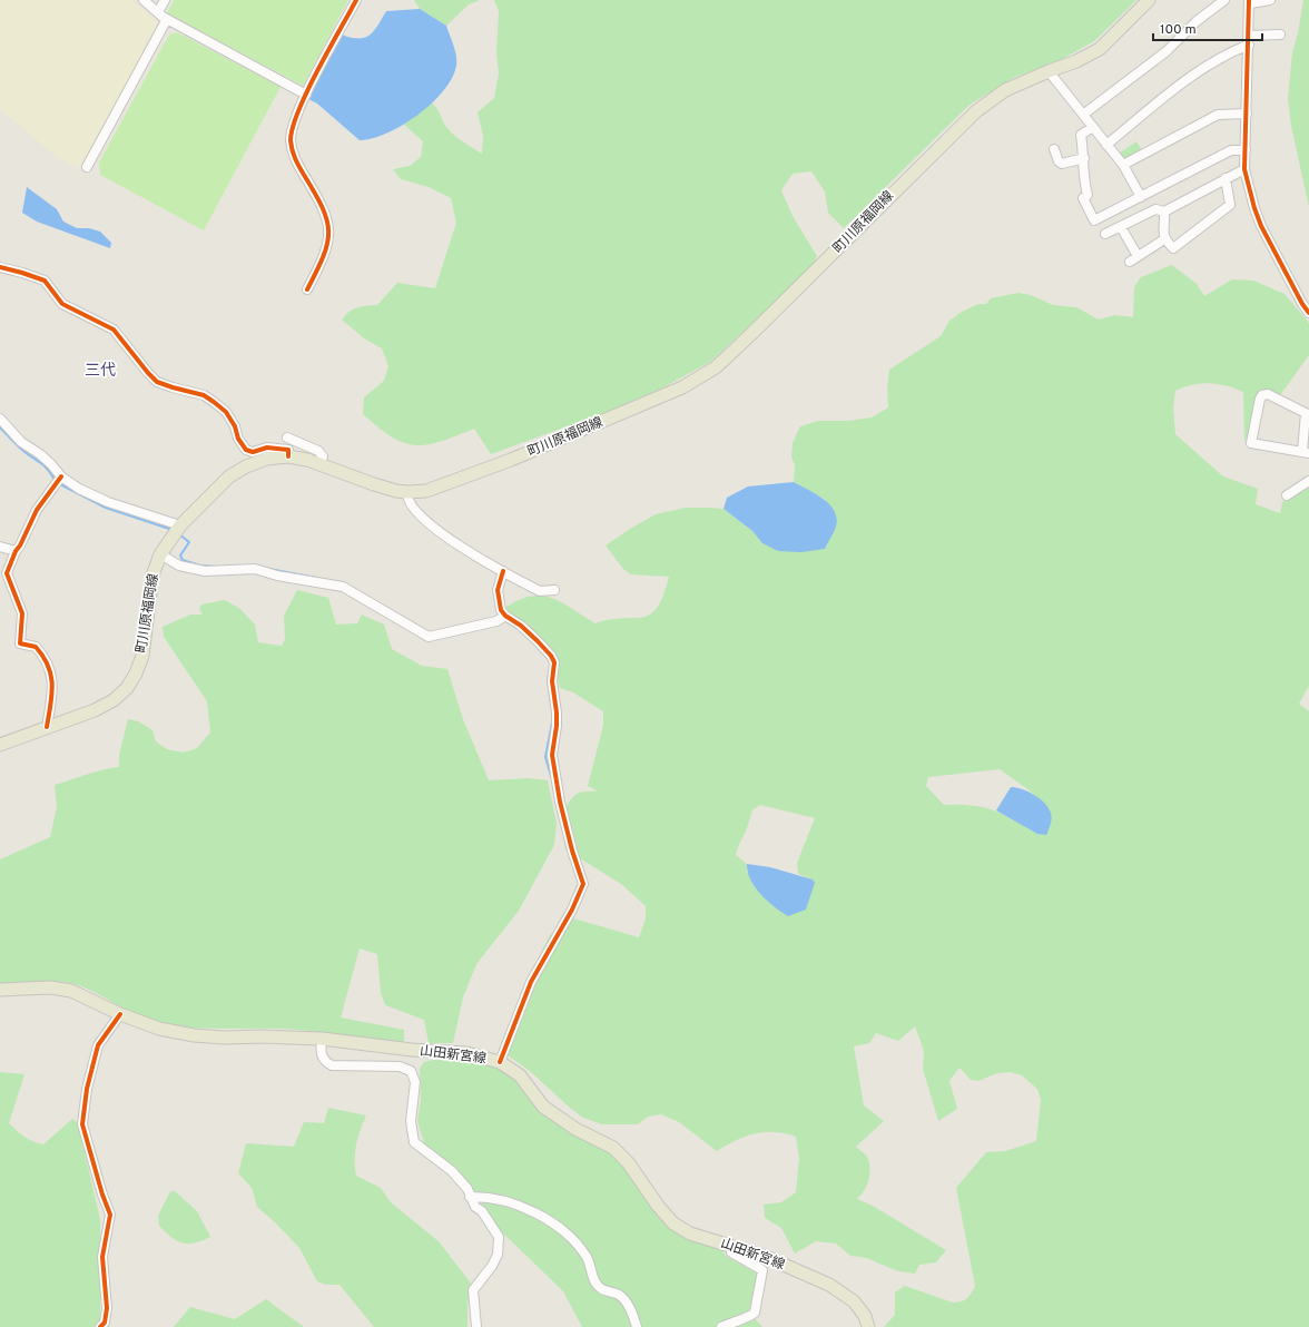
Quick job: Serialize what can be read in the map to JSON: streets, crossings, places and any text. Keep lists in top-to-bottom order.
{
  "streets": {
    "main road": ["町川原福岡線", "山田新宮線"]
  },
  "districts": ["三代"],
  "scale_bar": "100 m"
}
